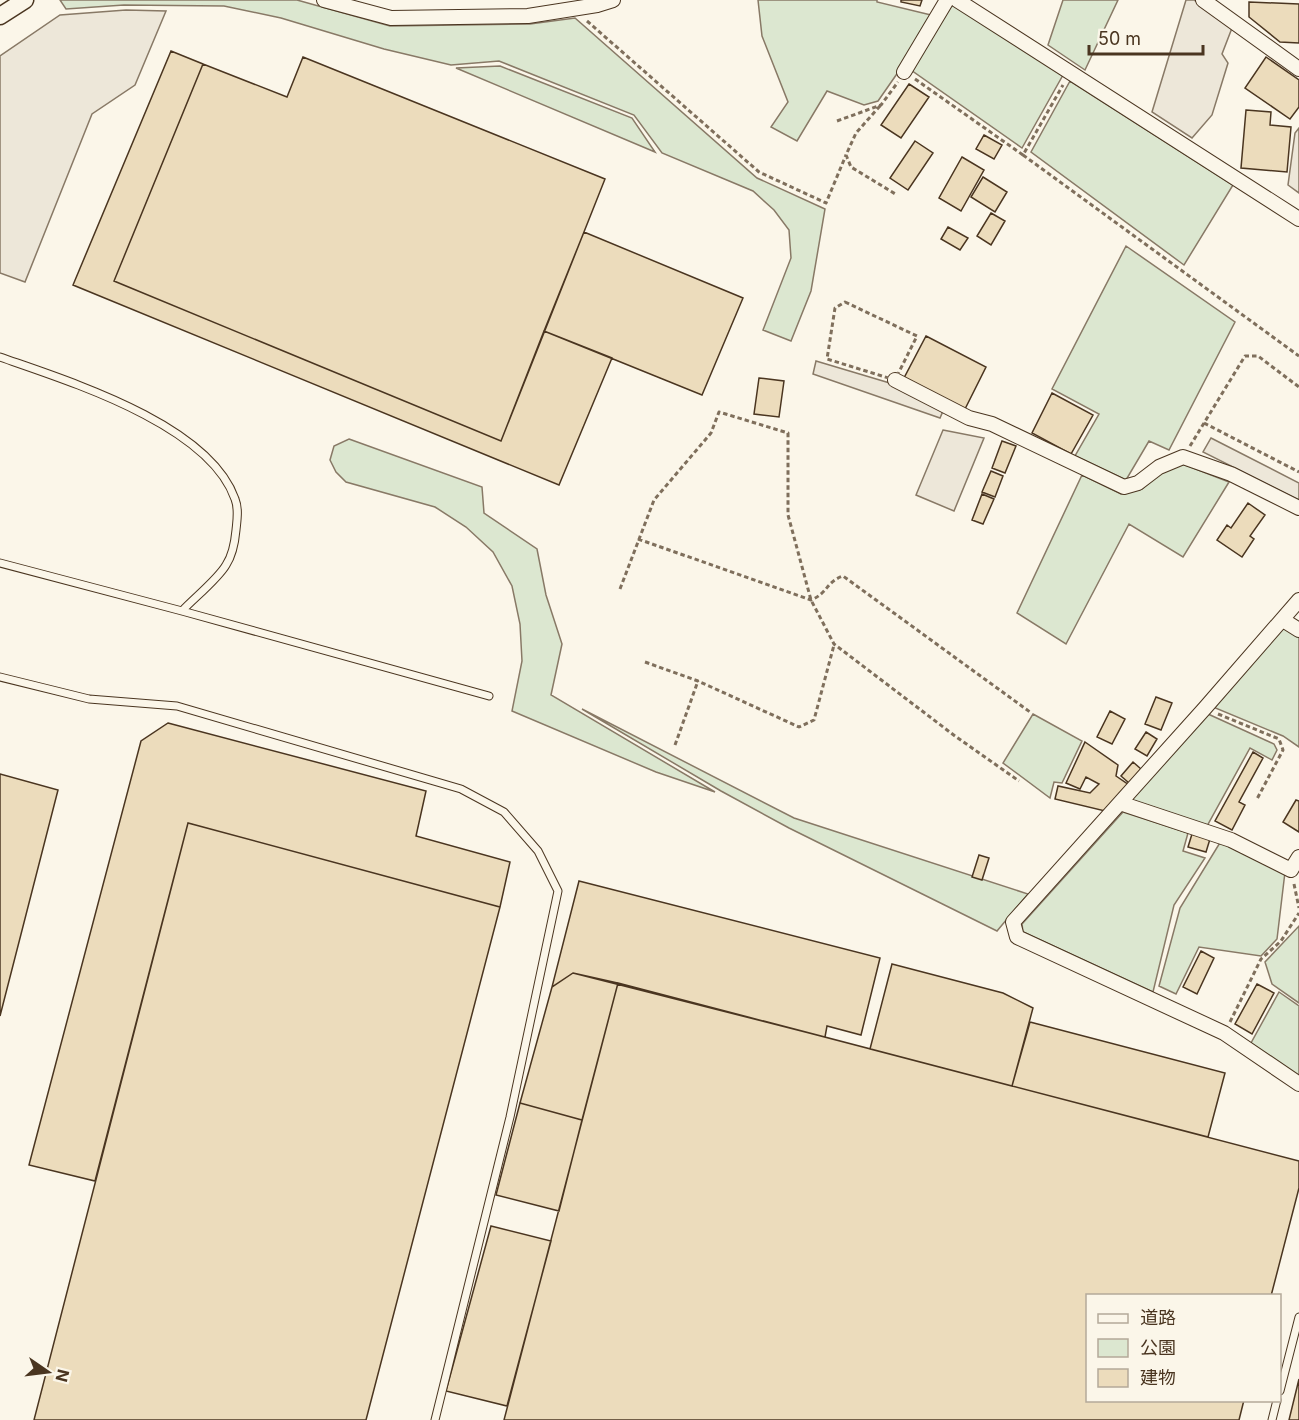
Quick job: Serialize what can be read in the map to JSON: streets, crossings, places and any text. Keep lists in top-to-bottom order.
{
  "legend": ["道路", "公園", "建物"],
  "scale_bar": "50 m",
  "north": "right"
}
